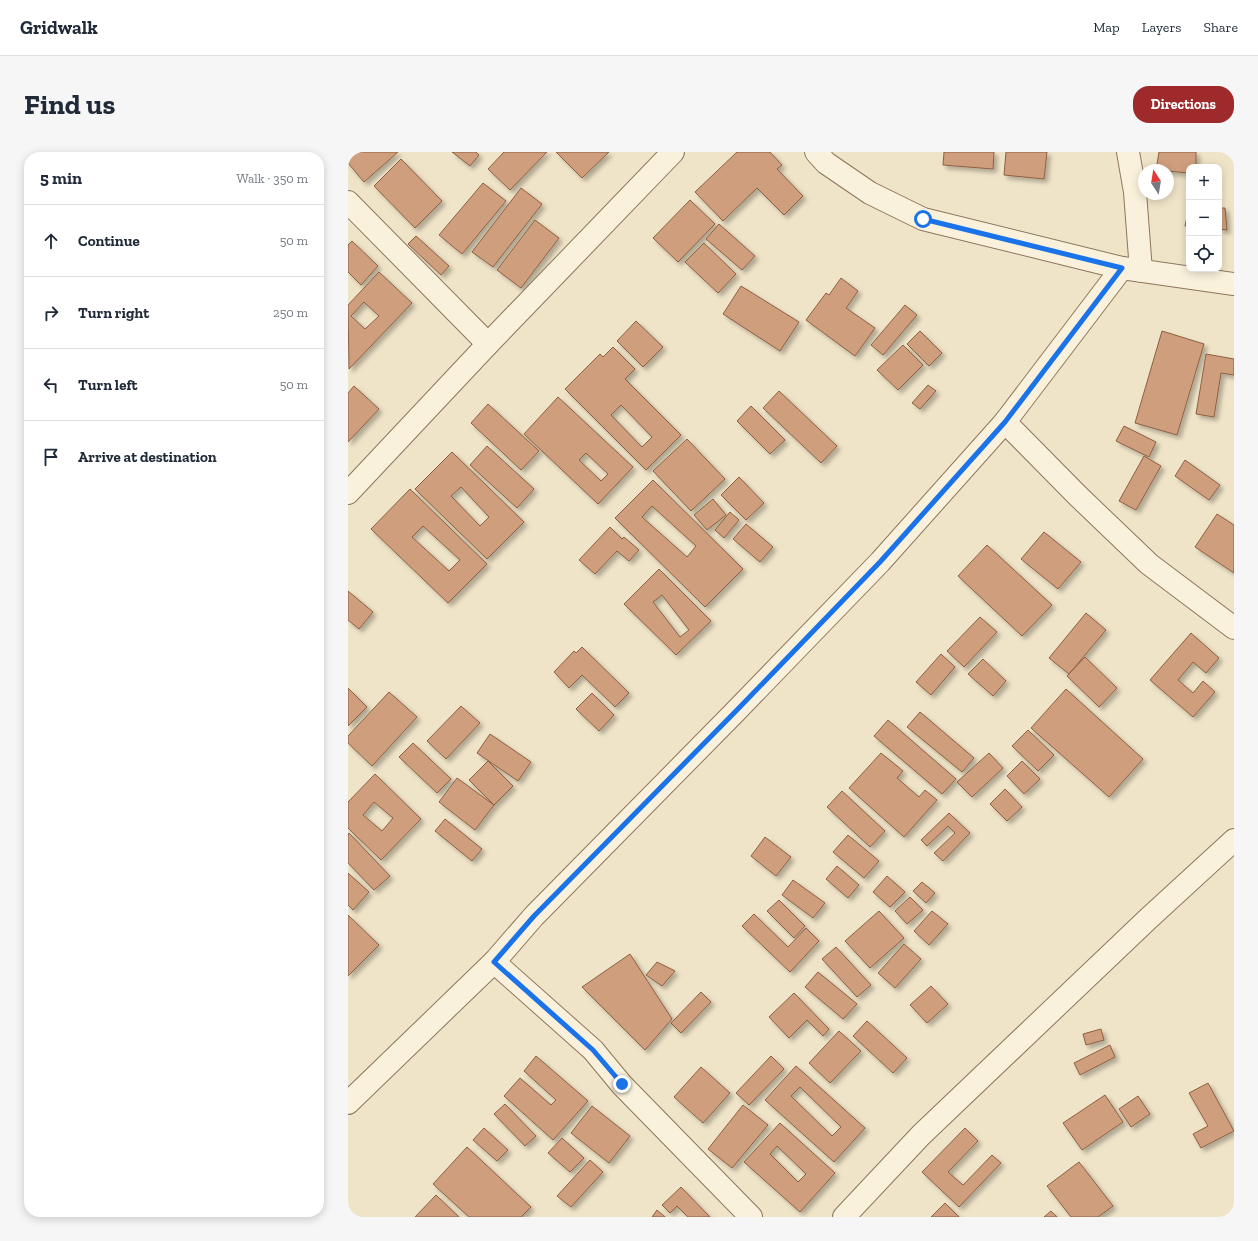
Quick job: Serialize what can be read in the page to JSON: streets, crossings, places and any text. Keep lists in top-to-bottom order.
{
  "north": "top",
  "page": {
    "header": "Gridwalk",
    "nav": ["Map", "Layers", "Share"],
    "buttons": "Directions",
    "title": "Find us",
    "heading": ["5 min", "Walk · 350 m"],
    "map_buttons": ["+", "−"],
    "list": [
      ["Continue", "50 m"],
      ["Turn right", "250 m"],
      ["Turn left", "50 m"],
      "Arrive at destination"
    ]
  }
}
